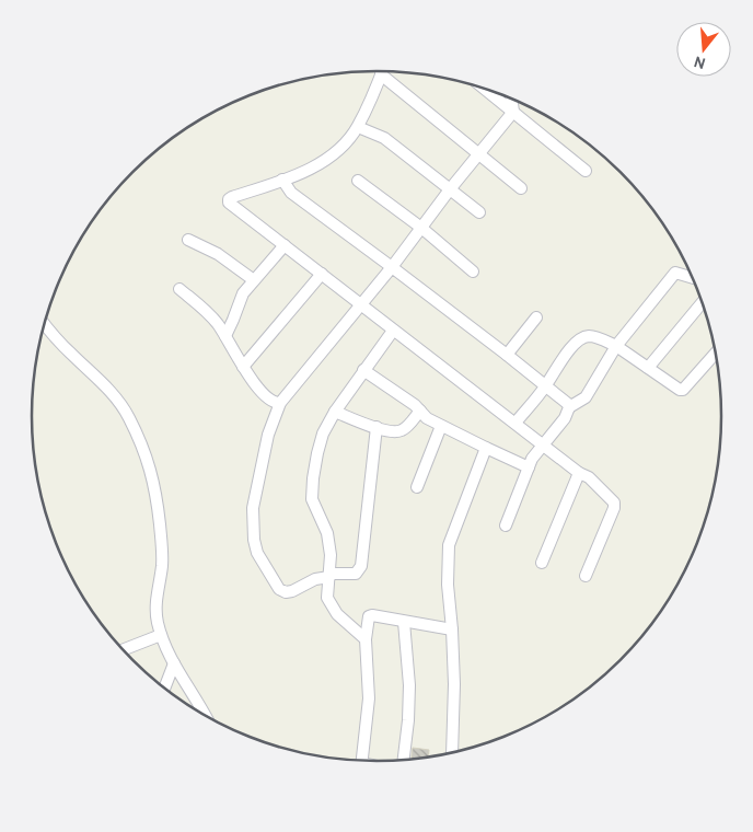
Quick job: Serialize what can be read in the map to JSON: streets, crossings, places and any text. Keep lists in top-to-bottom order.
{
  "north": "bottom"
}
